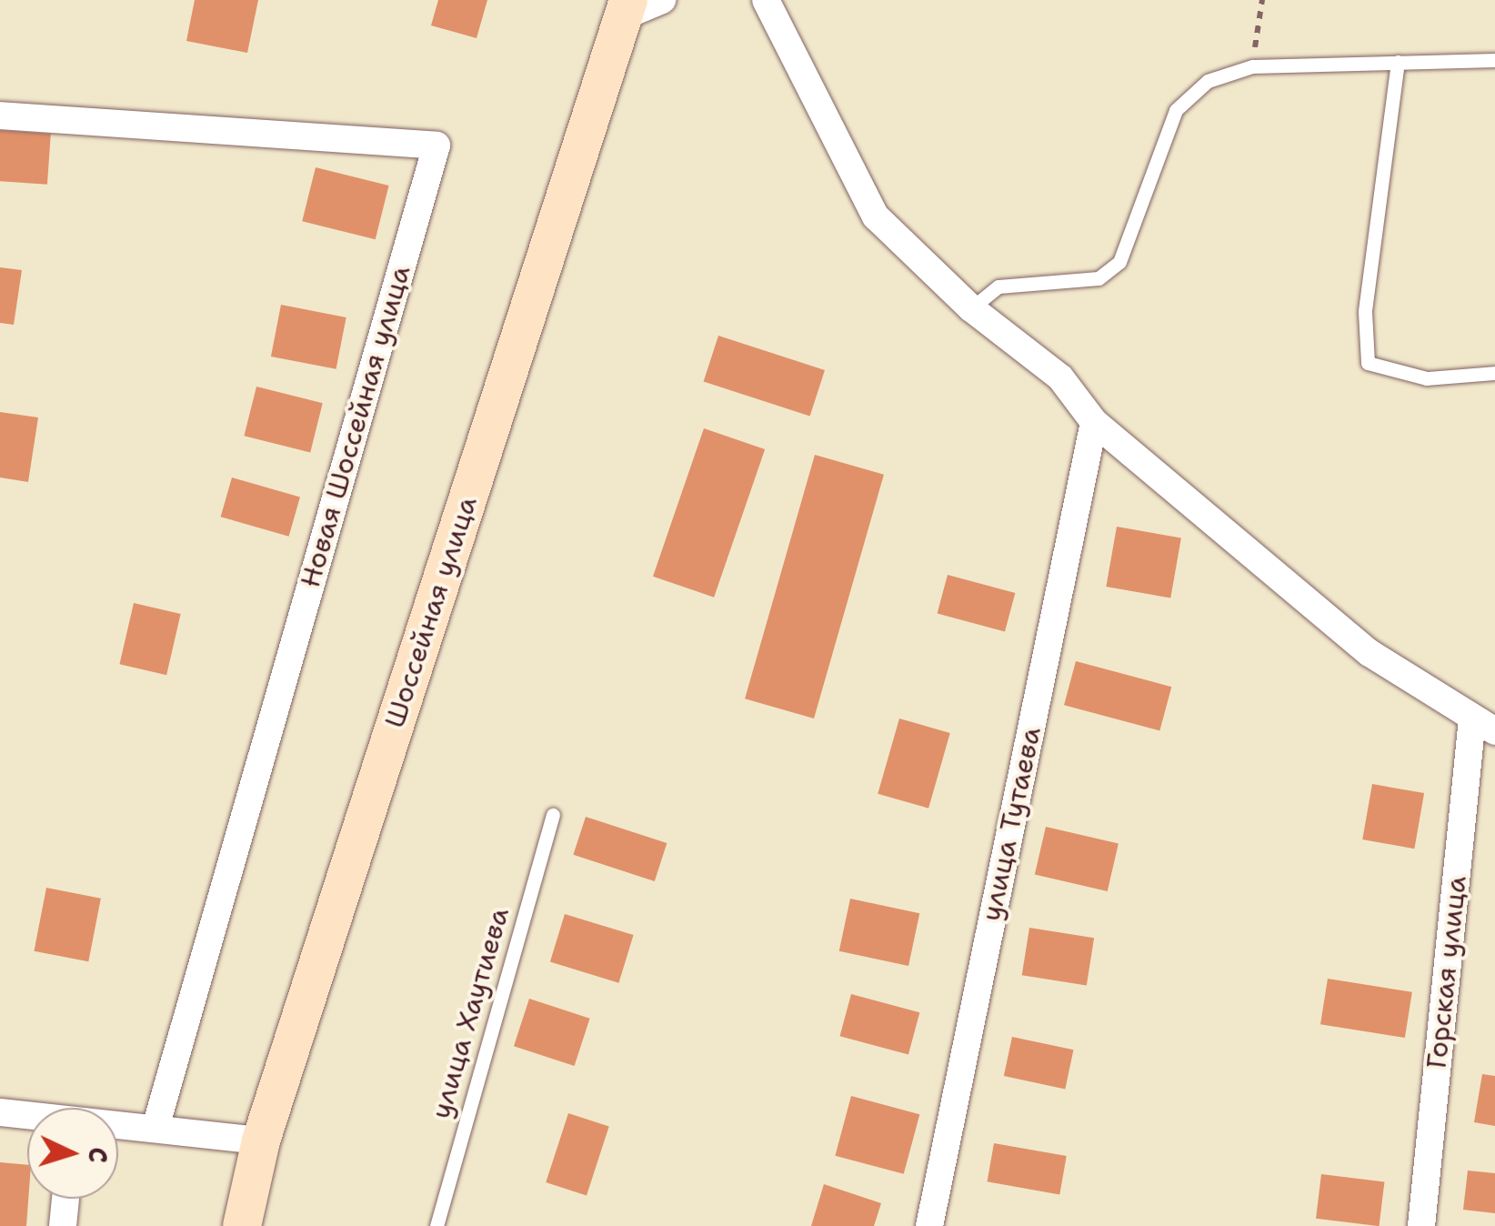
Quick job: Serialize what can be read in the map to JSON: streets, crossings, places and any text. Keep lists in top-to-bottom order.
{
  "streets": {
    "main road": ["Шоссейная улица"],
    "street": ["Новая Шоссейная улица", "улица Тутаева", "Горская улица"],
    "lane": ["улица Хаутиева"]
  },
  "north": "right"
}
